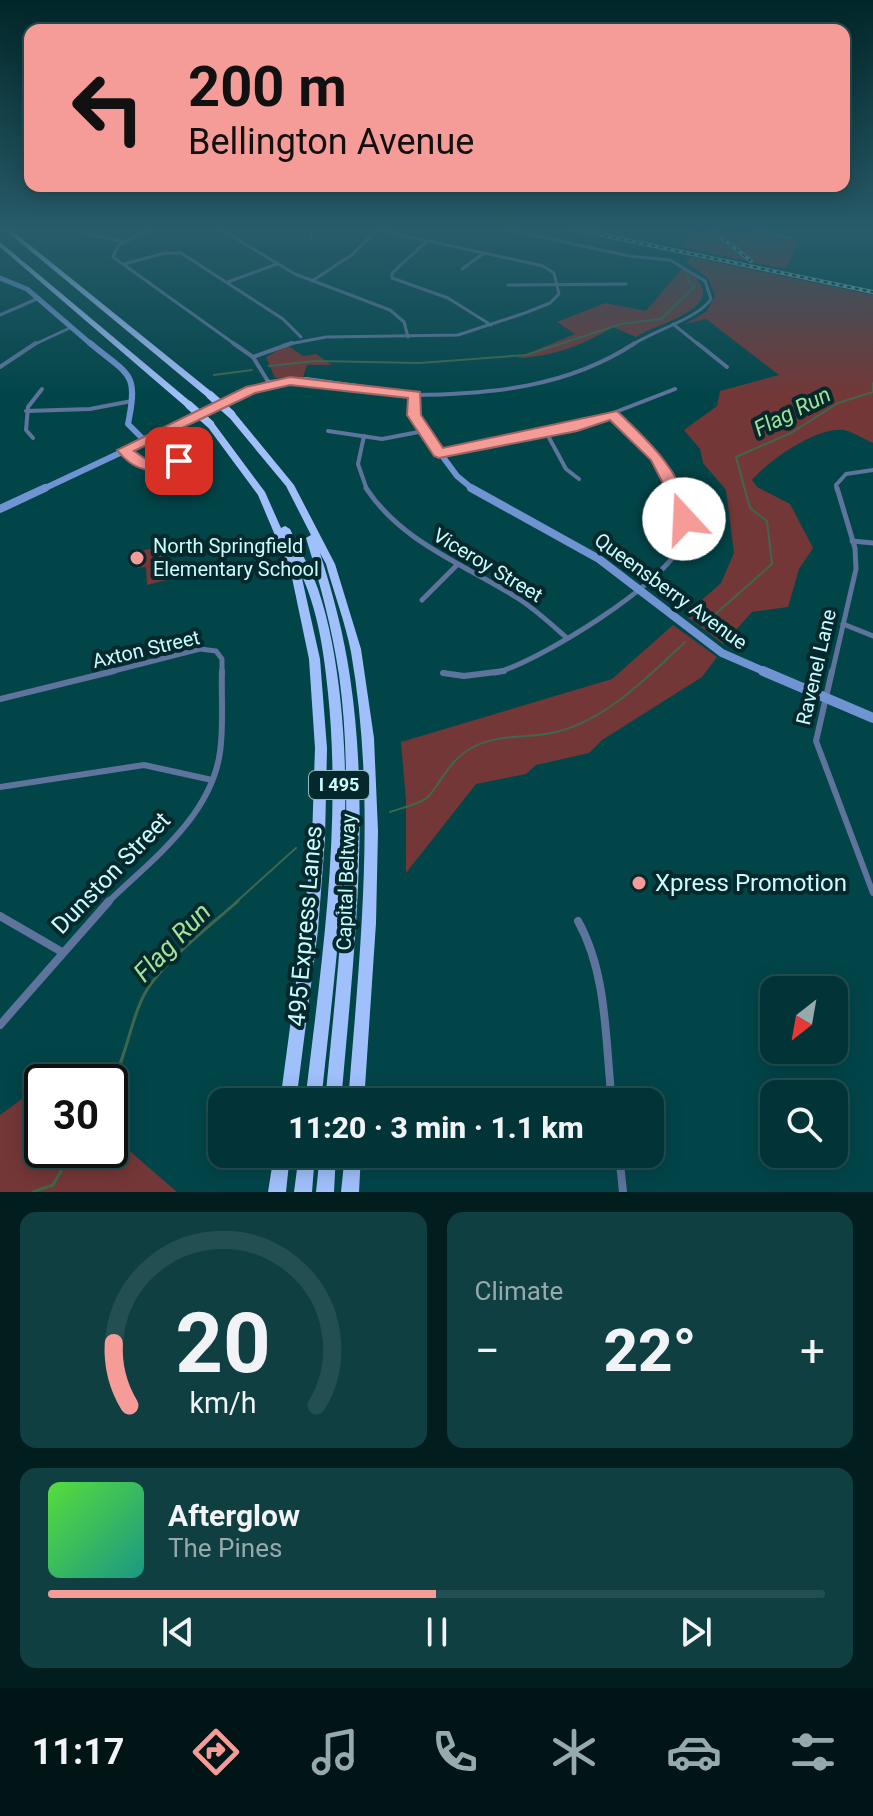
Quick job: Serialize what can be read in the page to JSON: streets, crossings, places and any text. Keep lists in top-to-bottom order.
{
  "streets": {
    "highway": ["I 495", "Capital Beltway", "495 Express Lanes"],
    "street": [
      "Viceroy Street",
      "Queensberry Avenue",
      "Axton Street",
      "Ravenel Lane",
      "Dunston Street"
    ]
  },
  "crossings": [
    ["Queensberry Avenue", "Ravenel Lane"],
    ["Axton Street", "Dunston Street"],
    ["Capital Beltway", "495 Express Lanes"]
  ],
  "water": ["Flag Run"],
  "places": ["North Springfield Elementary School", "Xpress Promotion"],
  "north": "bottom left",
  "page": {
    "turn": ["200 m", "Bellington Avenue"],
    "limit": "30",
    "trip": "11:20 · 3 min · 1.1 km",
    "tile": "Climate",
    "heat": ["−", "22°", "+"],
    "song": ["Afterglow", "The Pines"],
    "tabs": "11:17",
    "gauge": ["20", "km/h"]
  }
}
